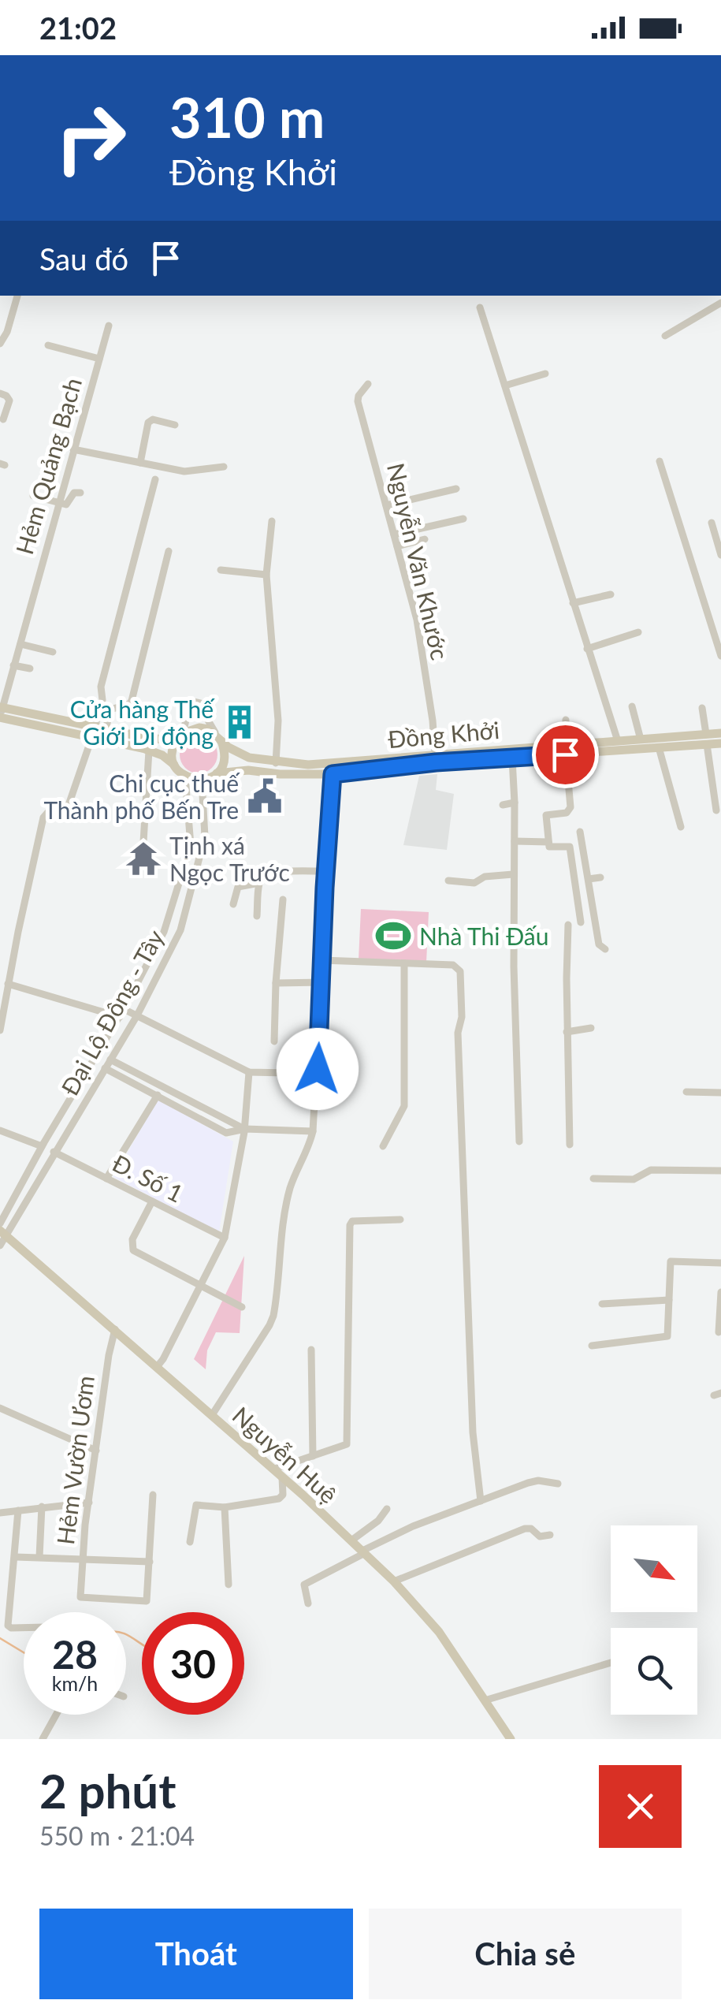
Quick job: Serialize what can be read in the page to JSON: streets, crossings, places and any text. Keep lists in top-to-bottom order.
{
  "streets": {
    "main road": ["Đồng Khởi", "Nguyễn Huệ"],
    "street": [
      "Hẻm Quảng Bạch",
      "Nguyễn Văn Khước",
      "Đại Lộ Đông - Tây",
      "Đ. Số 1",
      "Hẻm Vườn Ươm"
    ]
  },
  "crossings": [
    ["Nguyễn Văn Khước", "Đồng Khởi"],
    ["Đồng Khởi", "Đại Lộ Đông - Tây"],
    ["Đại Lộ Đông - Tây", "Đ. Số 1"],
    ["Đại Lộ Đông - Tây", "Nguyễn Huệ"],
    ["Nguyễn Huệ", "Hẻm Vườn Ươm"]
  ],
  "places": {
    "building": ["Cửa hàng Thế Giới Di động"],
    "public building": ["Chi cục thuế Thành phố Bến Tre"],
    "temple": ["Tịnh xá Ngọc Trước"],
    "sports": ["Nhà Thi Đấu"]
  },
  "north": "bottom right",
  "page": {
    "status": "21:02",
    "turn": ["310 m", "Đồng Khởi"],
    "then": "Sau đó",
    "speed": "28 km/h",
    "limit": "30",
    "heading": ["2 phút", "550 m · 21:04"],
    "buttons": ["Thoát", "Chia sẻ"]
  }
}
